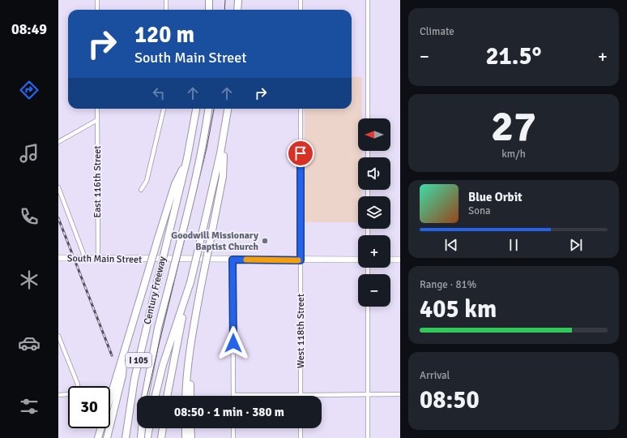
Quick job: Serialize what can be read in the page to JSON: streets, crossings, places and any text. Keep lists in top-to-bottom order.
{
  "streets": {
    "highway": ["Century Freeway", "I 105"],
    "main road": ["South Main Street"],
    "street": ["East 116th Street", "West 118th Street"]
  },
  "crossings": [
    ["East 116th Street", "South Main Street"],
    ["South Main Street", "West 118th Street"]
  ],
  "places": ["Goodwill Missionary Baptist Church"],
  "north": "left",
  "page": {
    "tabs": "08:49",
    "tile": [
      "Climate",
      ["27", "km/h"],
      ["Range · 81%", "405 km"],
      ["Arrival", "08:50"]
    ],
    "turn": ["120 m", "South Main Street"],
    "heat": ["−", "21.5°", "+"],
    "map_buttons": ["+", "−"],
    "song": ["Blue Orbit", "Sona"],
    "limit": "30",
    "trip": "08:50 · 1 min · 380 m"
  }
}
